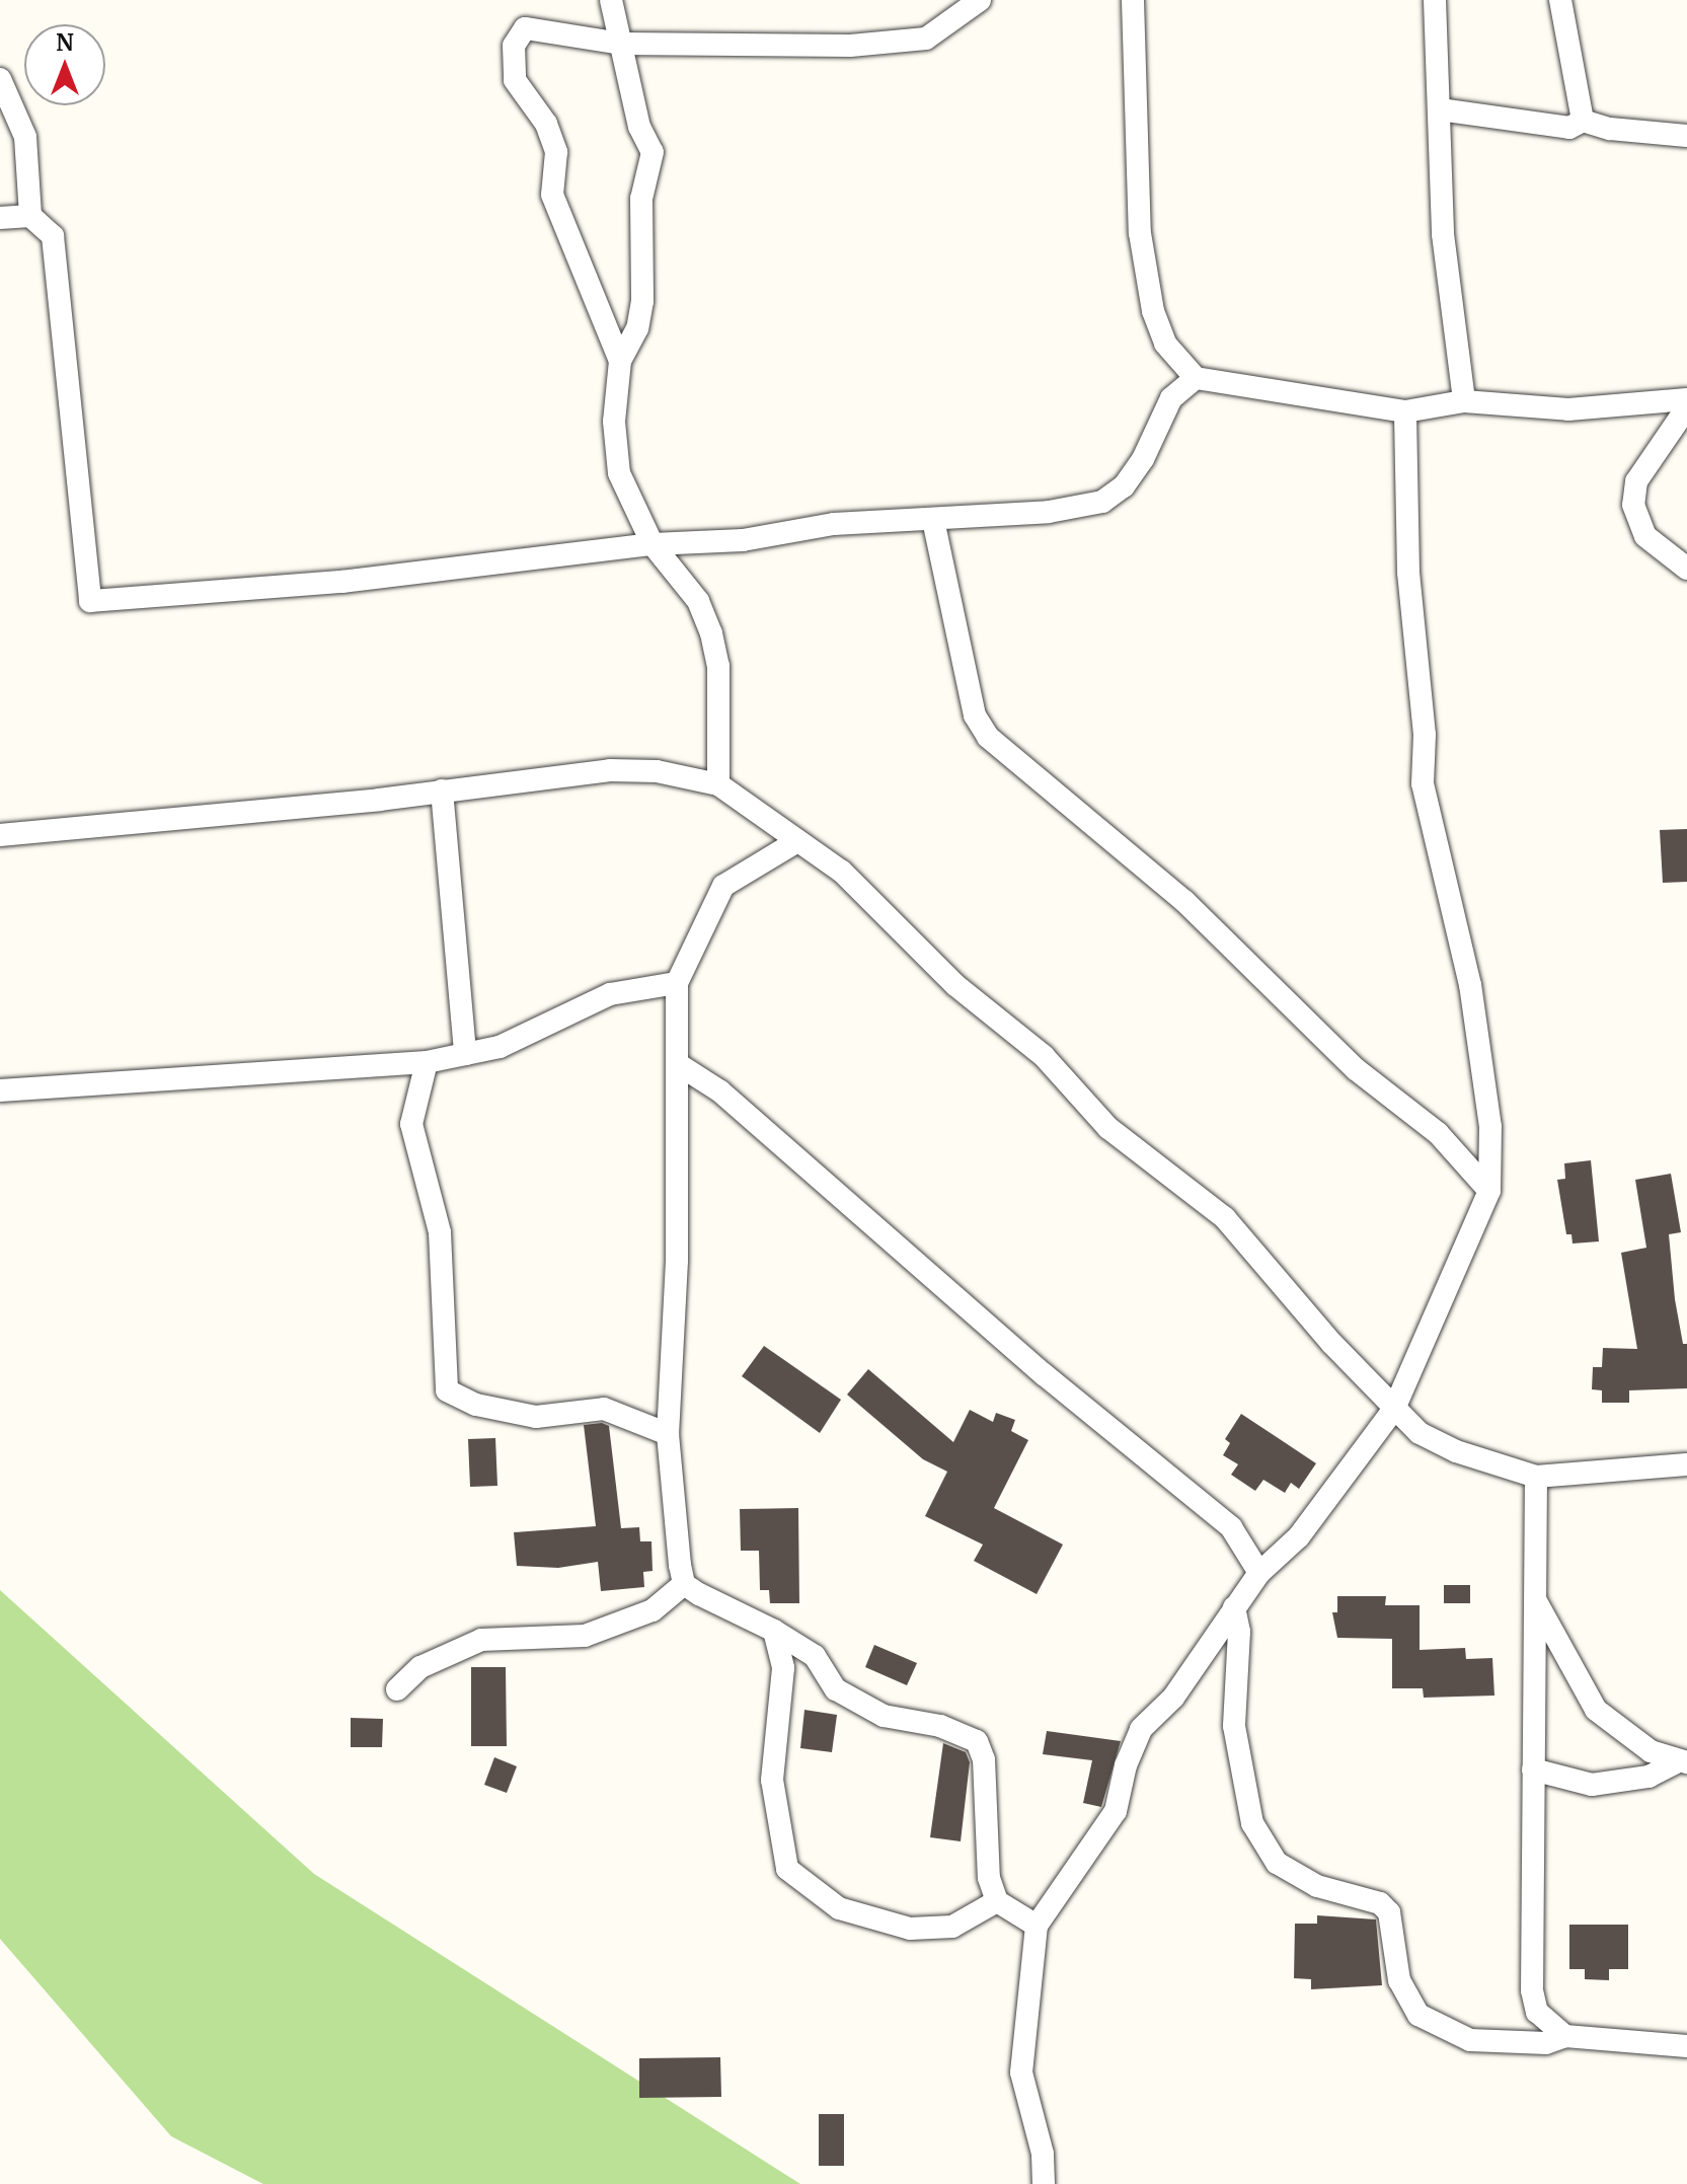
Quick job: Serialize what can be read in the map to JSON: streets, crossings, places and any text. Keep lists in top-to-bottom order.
{
  "north": "top"
}
